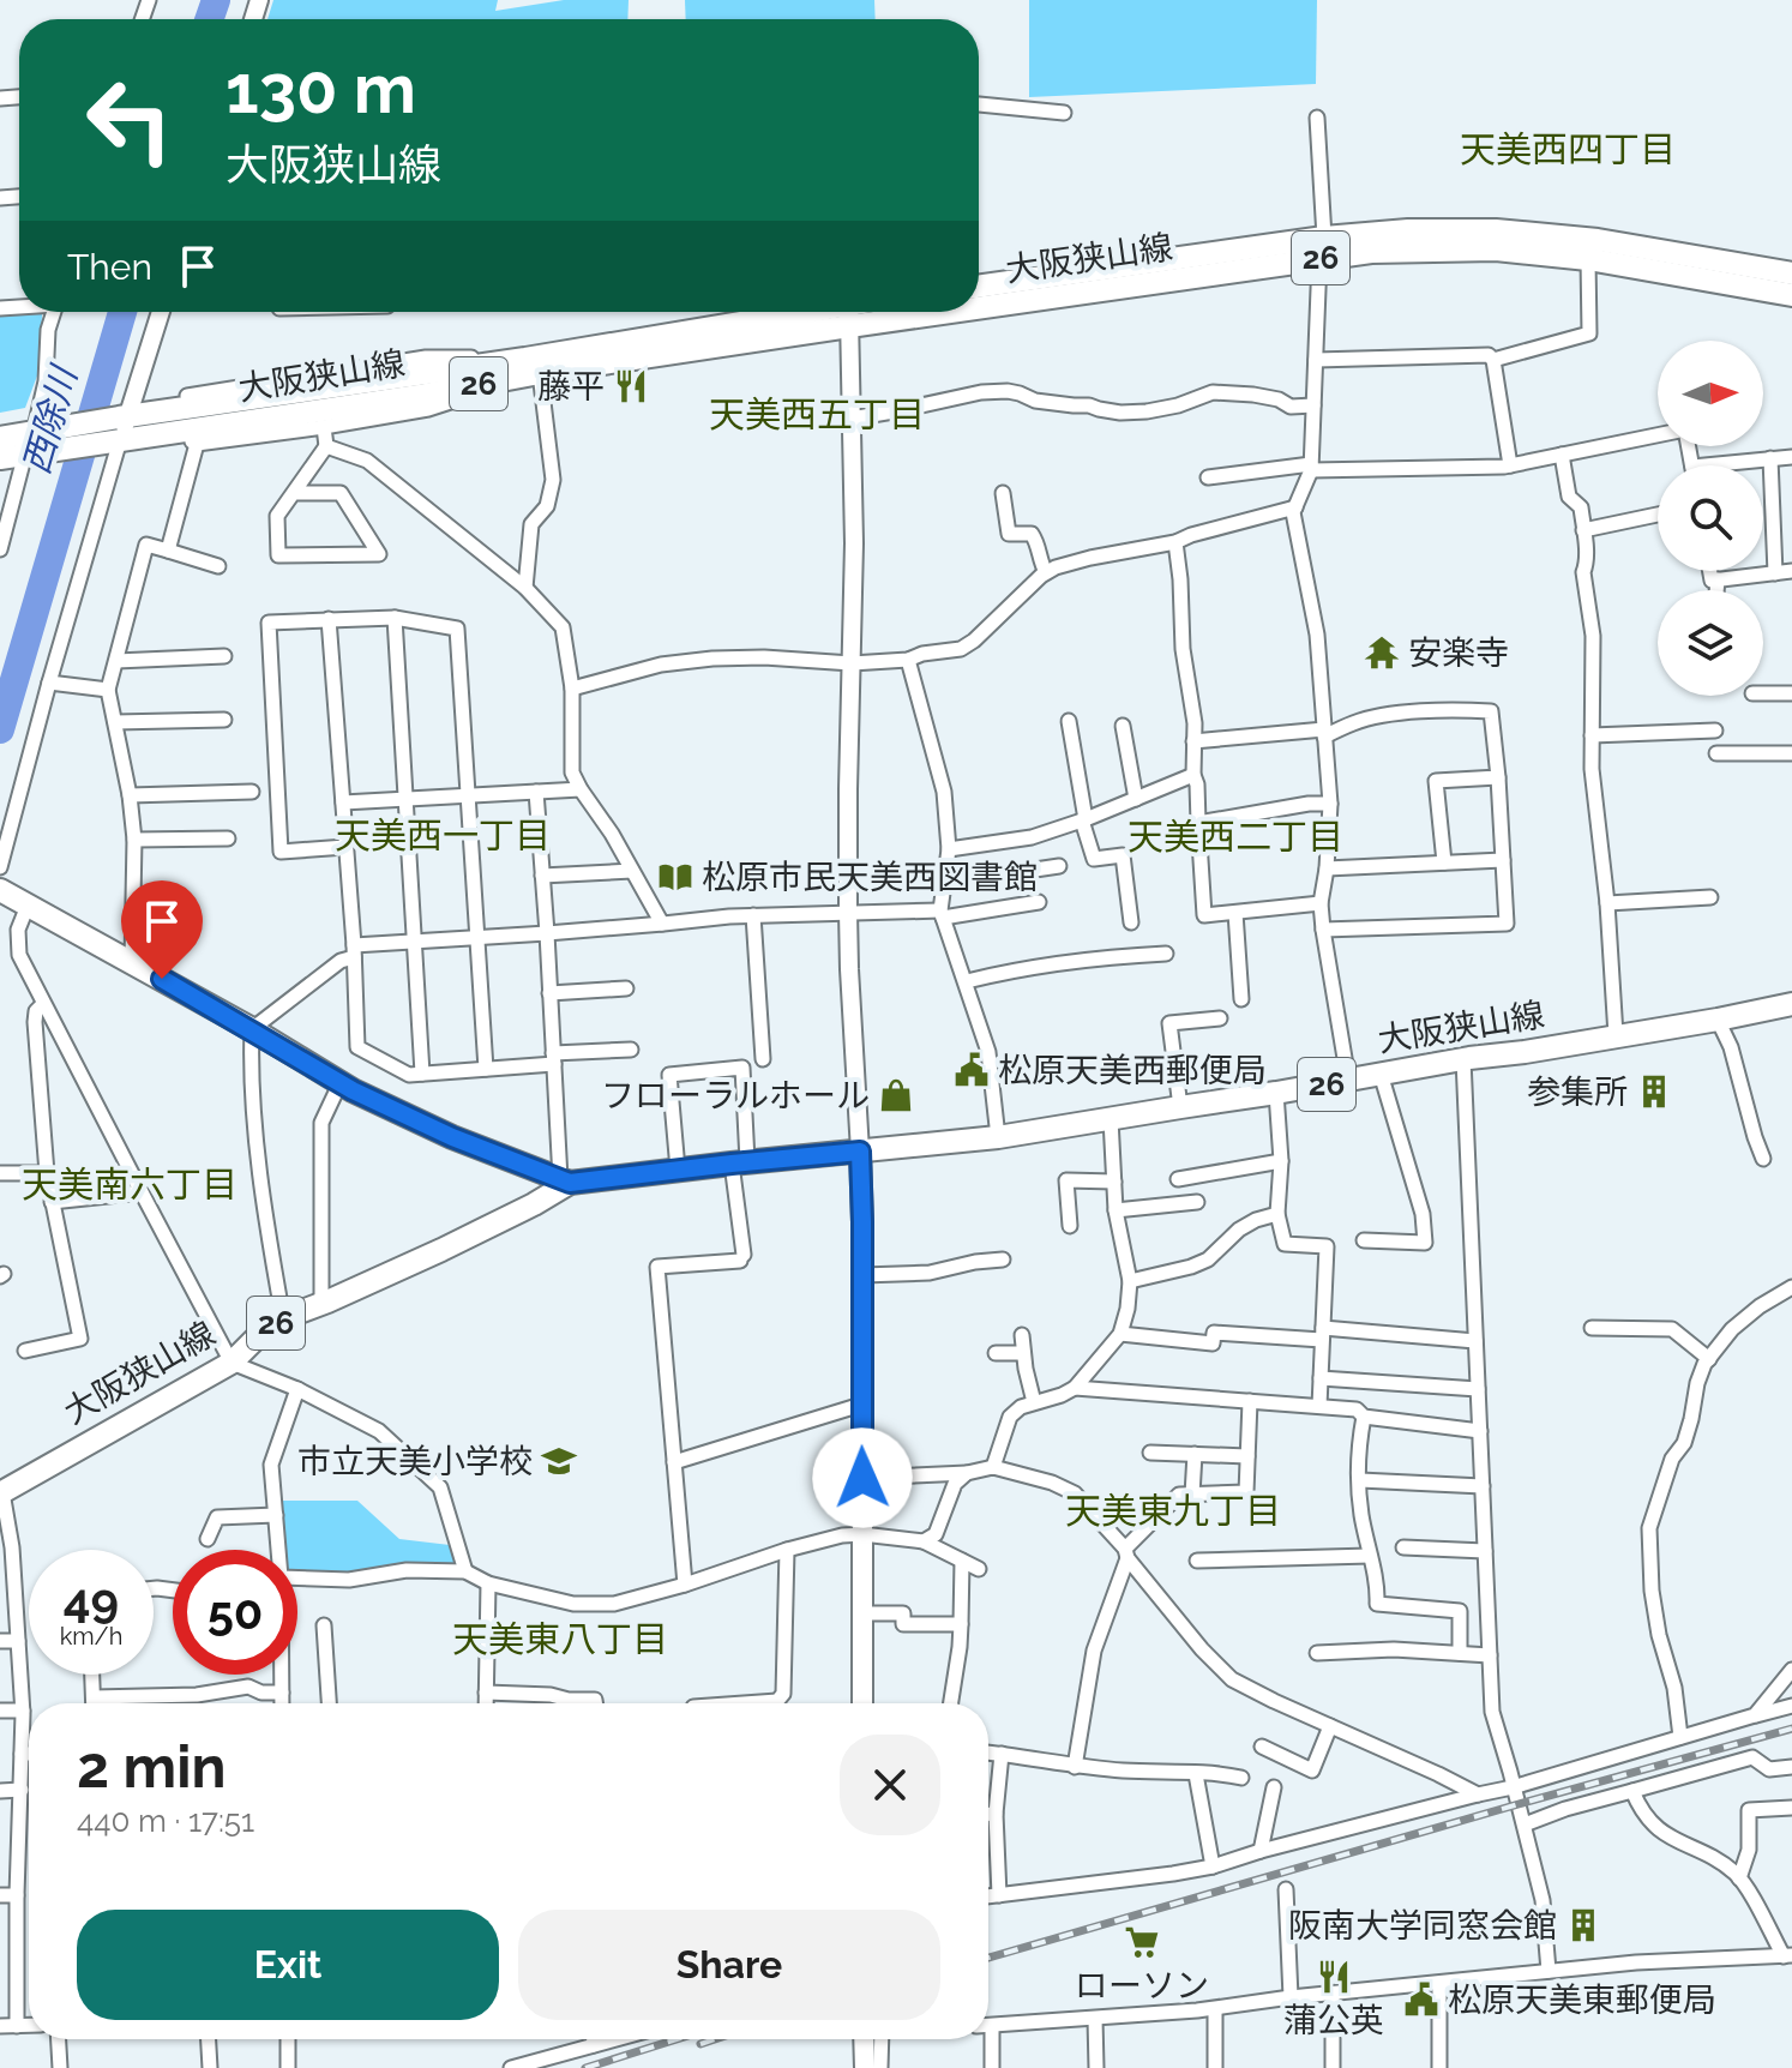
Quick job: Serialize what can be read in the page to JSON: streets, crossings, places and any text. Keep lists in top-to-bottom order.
{
  "streets": {
    "main road": ["大阪狭山線", "26"]
  },
  "districts": [
    "天美西四丁目",
    "天美西五丁目",
    "天美西一丁目",
    "天美西二丁目",
    "天美南六丁目",
    "天美東九丁目",
    "天美東八丁目"
  ],
  "water": ["西除川"],
  "places": {
    "restaurant": ["藤平", "蒲公英"],
    "temple": ["安楽寺"],
    "library": ["松原市民天美西図書館"],
    "public building": ["松原天美西郵便局", "松原天美東郵便局"],
    "building": ["参集所", "阪南大学同窓会館"],
    "shop": ["フローラルホール"],
    "school or university": ["市立天美小学校"],
    "supermarket": ["ローソン"]
  },
  "north": "right",
  "page": {
    "turn": ["130 m", "大阪狭山線"],
    "then": "Then",
    "speed": "49 km/h",
    "limit": "50",
    "heading": ["2 min", "440 m · 17:51"],
    "buttons": ["Exit", "Share"]
  }
}
